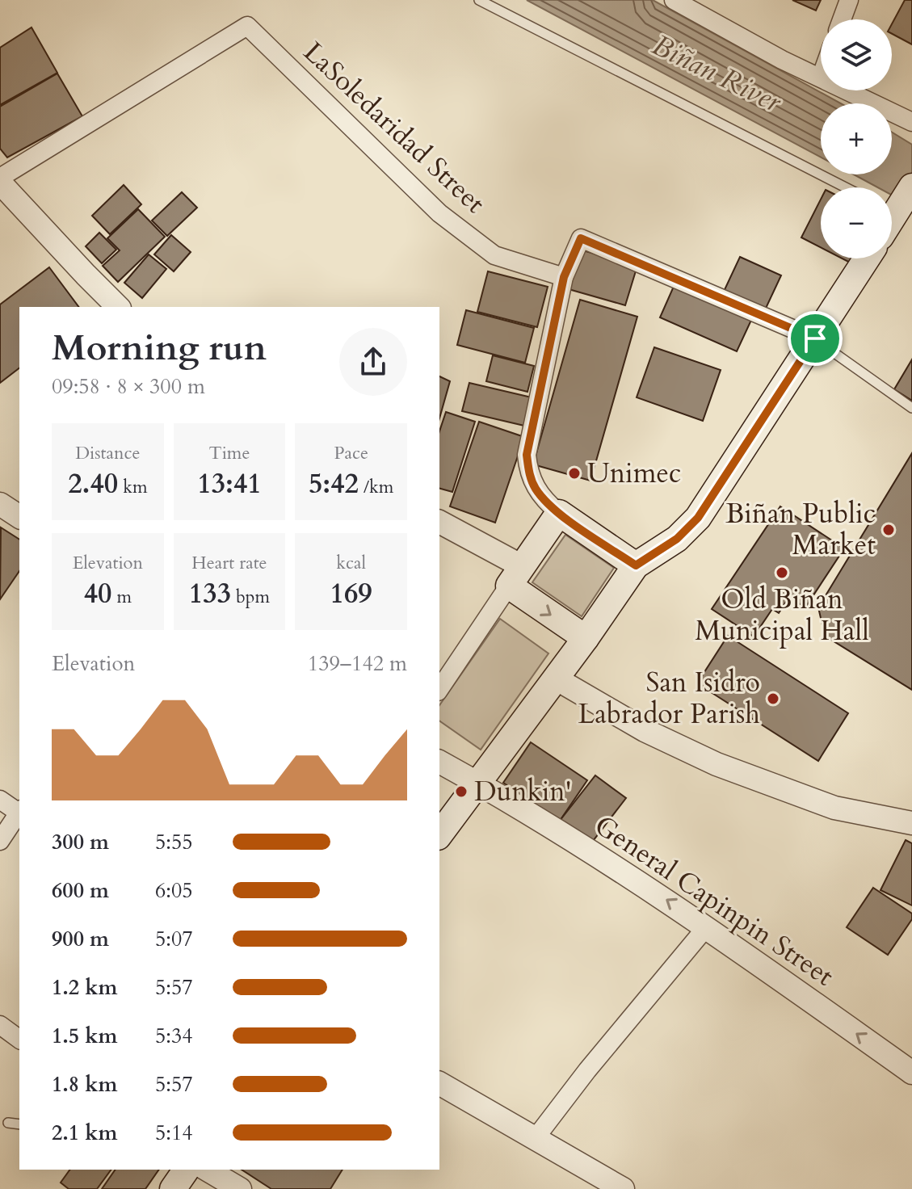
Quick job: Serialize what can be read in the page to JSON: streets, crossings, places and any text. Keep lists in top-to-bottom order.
{
  "streets": {
    "street": ["LaSoledaridad Street", "General Capinpin Street"]
  },
  "water": ["Biñan River"],
  "places": [
    "Unimec",
    "Biñan Public Market",
    "Old Biñan Municipal Hall",
    "San Isidro Labrador Parish",
    "Dunkin'"
  ],
  "page": {
    "map_buttons": ["+", "−"],
    "heading": ["Morning run", "09:58 · 8 × 300 m"],
    "stats": [
      ["Distance", "2.40 km"],
      ["Time", "13:41"],
      ["Pace", "5:42 /km"],
      ["Elevation", "40 m"],
      ["Heart rate", "133 bpm"],
      ["kcal", "169"]
    ],
    "chart": ["Elevation", "139–142 m"],
    "list": [
      {
        "name": "300 m",
        "note": "5:55"
      },
      {
        "name": "600 m",
        "note": "6:05"
      },
      {
        "name": "900 m",
        "note": "5:07"
      },
      {
        "name": "1.2 km",
        "note": "5:57"
      },
      {
        "name": "1.5 km",
        "note": "5:34"
      },
      {
        "name": "1.8 km",
        "note": "5:57"
      },
      {
        "name": "2.1 km",
        "note": "5:14"
      }
    ]
  }
}
